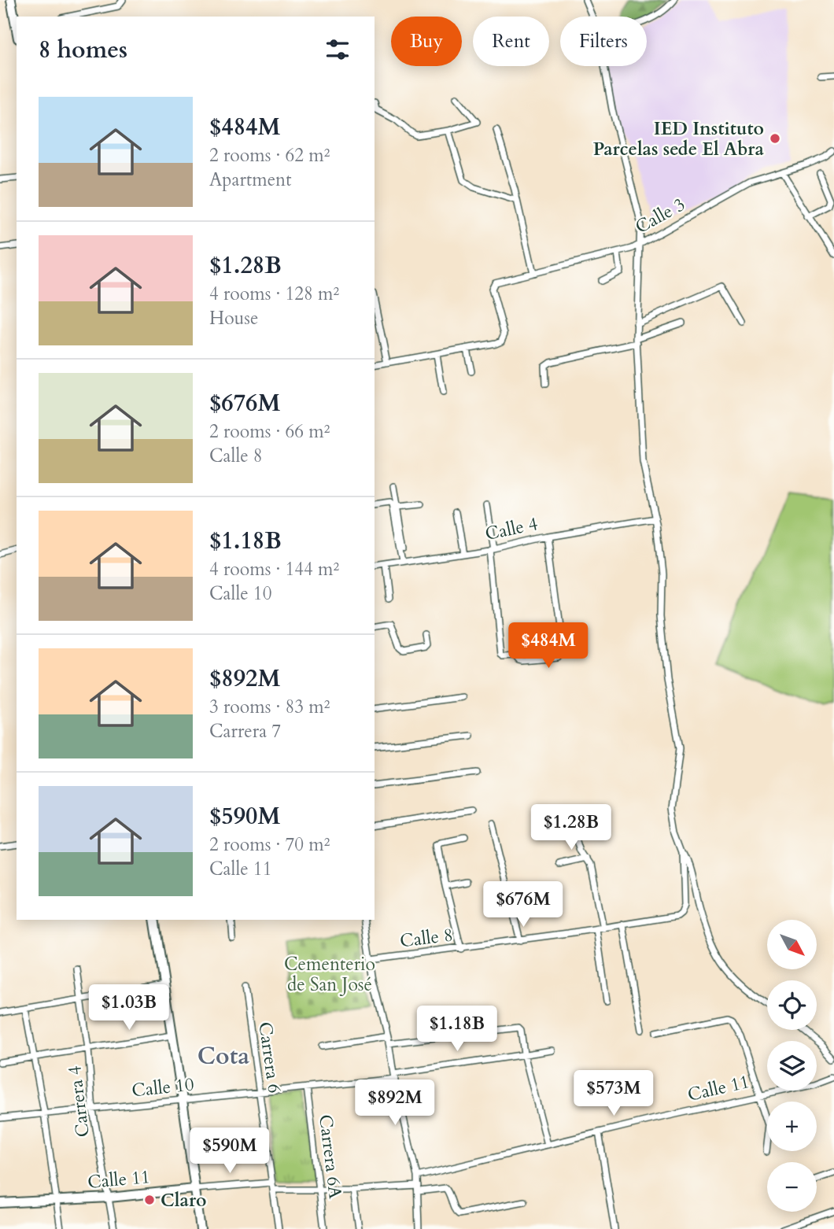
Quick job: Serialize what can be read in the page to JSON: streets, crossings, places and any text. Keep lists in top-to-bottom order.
{
  "streets": {
    "main road": ["Calle 11"],
    "street": [
      "Calle 3",
      "Calle 4",
      "Calle 8",
      "Carrera 6",
      "Calle 10",
      "Carrera 4",
      "Carrera 6A"
    ]
  },
  "crossings": [
    ["Carrera 6", "Calle 10"],
    ["Carrera 6", "Calle 11"],
    ["Calle 10", "Carrera 4"],
    ["Calle 10", "Carrera 6A"],
    ["Calle 11", "Carrera 4"],
    ["Calle 11", "Carrera 6A"]
  ],
  "districts": ["Cota"],
  "parks": ["Cementerio de San José"],
  "places": ["IED Instituto Parcelas sede El Abra", "Claro"],
  "north": "bottom right",
  "page": {
    "chip": ["Buy", "Rent", "Filters"],
    "heading": "8 homes",
    "list": [
      {
        "name": "$484M",
        "note": "2 rooms · 62 m² · Apartment"
      },
      {
        "name": "$1.28B",
        "note": "4 rooms · 128 m² · House"
      },
      {
        "name": "$676M",
        "note": "2 rooms · 66 m² · Calle 8"
      },
      {
        "name": "$1.18B",
        "note": "4 rooms · 144 m² · Calle 10"
      },
      {
        "name": "$892M",
        "note": "3 rooms · 83 m² · Carrera 7"
      },
      {
        "name": "$590M",
        "note": "2 rooms · 70 m² · Calle 11"
      }
    ],
    "price": [
      "$484M",
      "$1.28B",
      "$676M",
      "$1.03B",
      "$1.18B",
      "$573M",
      "$892M",
      "$590M"
    ],
    "map_buttons": ["+", "−"]
  }
}
